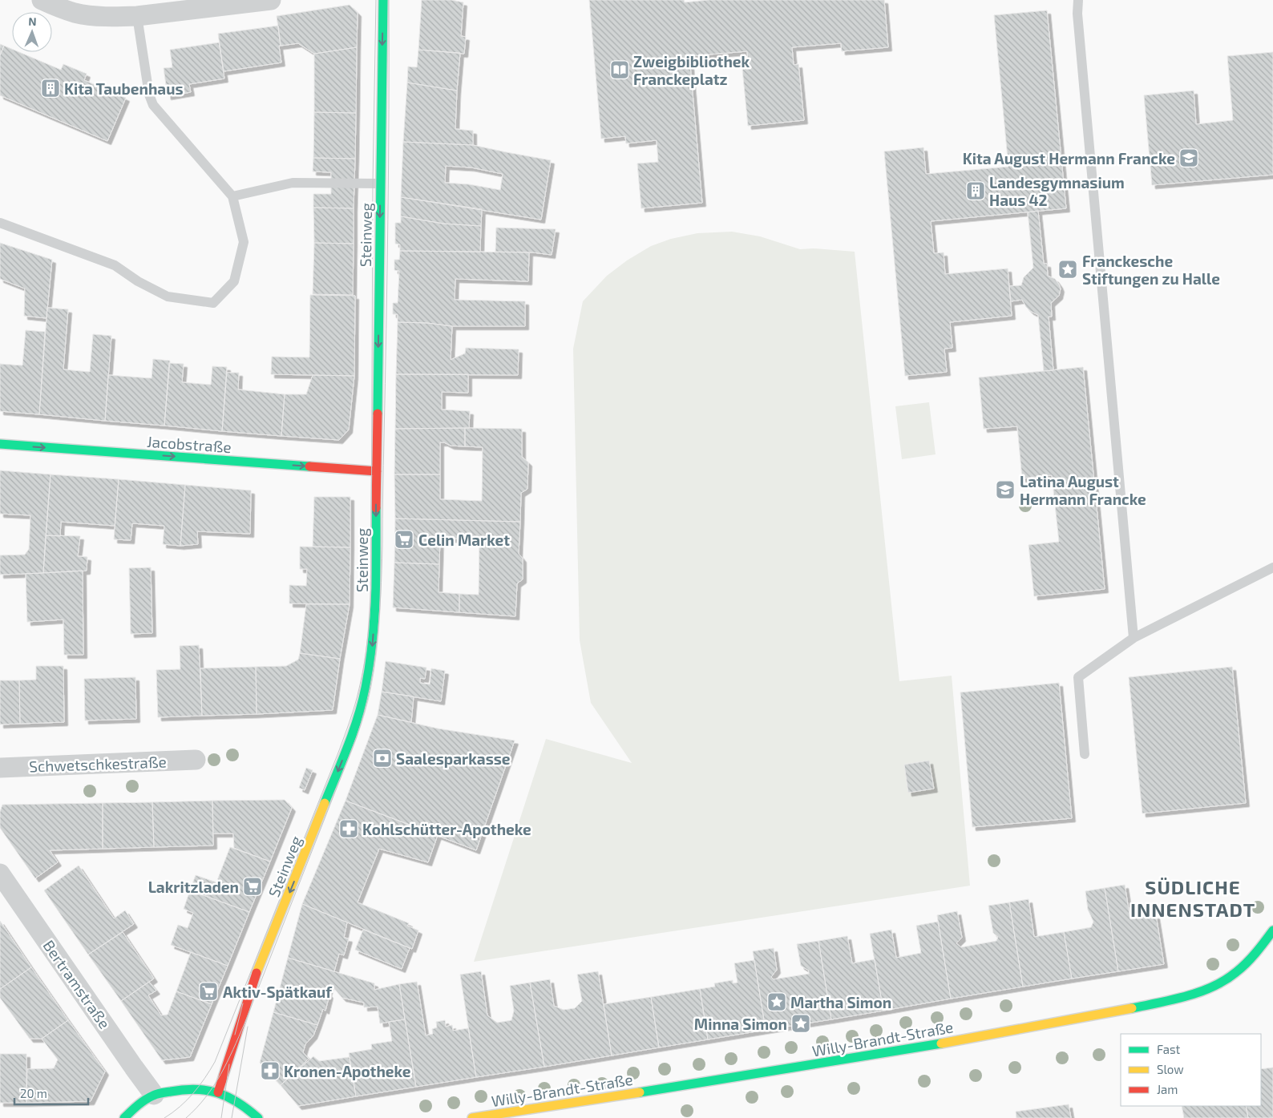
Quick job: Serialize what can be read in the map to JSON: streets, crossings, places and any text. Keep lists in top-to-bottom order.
{
  "streets": {
    "street": [
      "Steinweg",
      "Jacobstraße",
      "Schwetschkestraße",
      "Bertramstraße",
      "Willy-Brandt-Straße"
    ]
  },
  "crossings": [
    ["Steinweg", "Jacobstraße"]
  ],
  "one_way": ["Steinweg", "Jacobstraße"],
  "districts": ["SÜDLICHE INNENSTADT"],
  "places": {
    "library": ["Zweigbibliothek Franckeplatz"],
    "building": ["Kita Taubenhaus", "Landesgymnasium Haus 42"],
    "school or university": ["Kita August Hermann Francke", "Latina August Hermann Francke"],
    "place": ["Franckesche Stiftungen zu Halle", "Martha Simon", "Minna Simon"],
    "supermarket": ["Celin Market", "Lakritzladen", "Aktiv-Spätkauf"],
    "bank": ["Saalesparkasse"],
    "pharmacy": ["Kohlschütter-Apotheke", "Kronen-Apotheke"]
  },
  "legend": ["Fast", "Slow", "Jam"],
  "scale_bar": "20 m",
  "north": "top"
}
